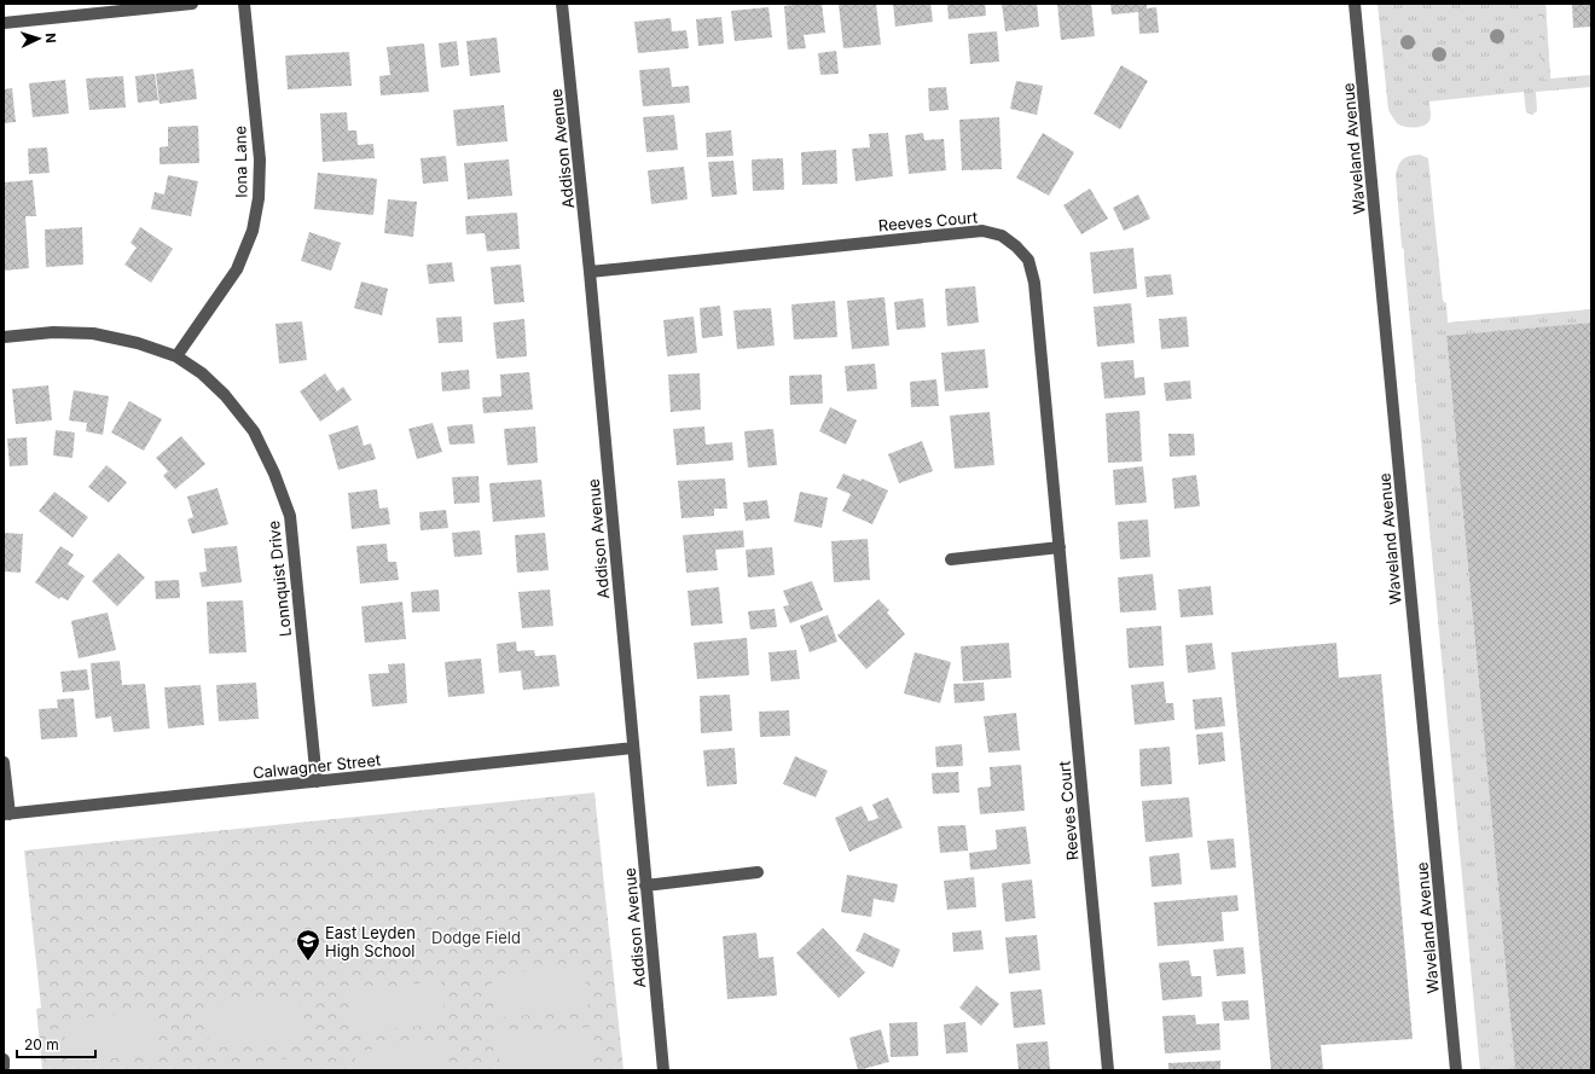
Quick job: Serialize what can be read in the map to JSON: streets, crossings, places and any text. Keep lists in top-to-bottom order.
{
  "streets": {
    "street": [
      "Addison Avenue",
      "Waveland Avenue",
      "Iona Lane",
      "Reeves Court",
      "Lonnquist Drive",
      "Calwagner Street"
    ]
  },
  "crossings": [
    ["Addison Avenue", "Reeves Court"],
    ["Addison Avenue", "Calwagner Street"],
    ["Iona Lane", "Lonnquist Drive"],
    ["Lonnquist Drive", "Calwagner Street"]
  ],
  "parks": ["Dodge Field"],
  "places": {
    "school or university": ["East Leyden High School"]
  },
  "scale_bar": "20 m",
  "north": "right"
}
